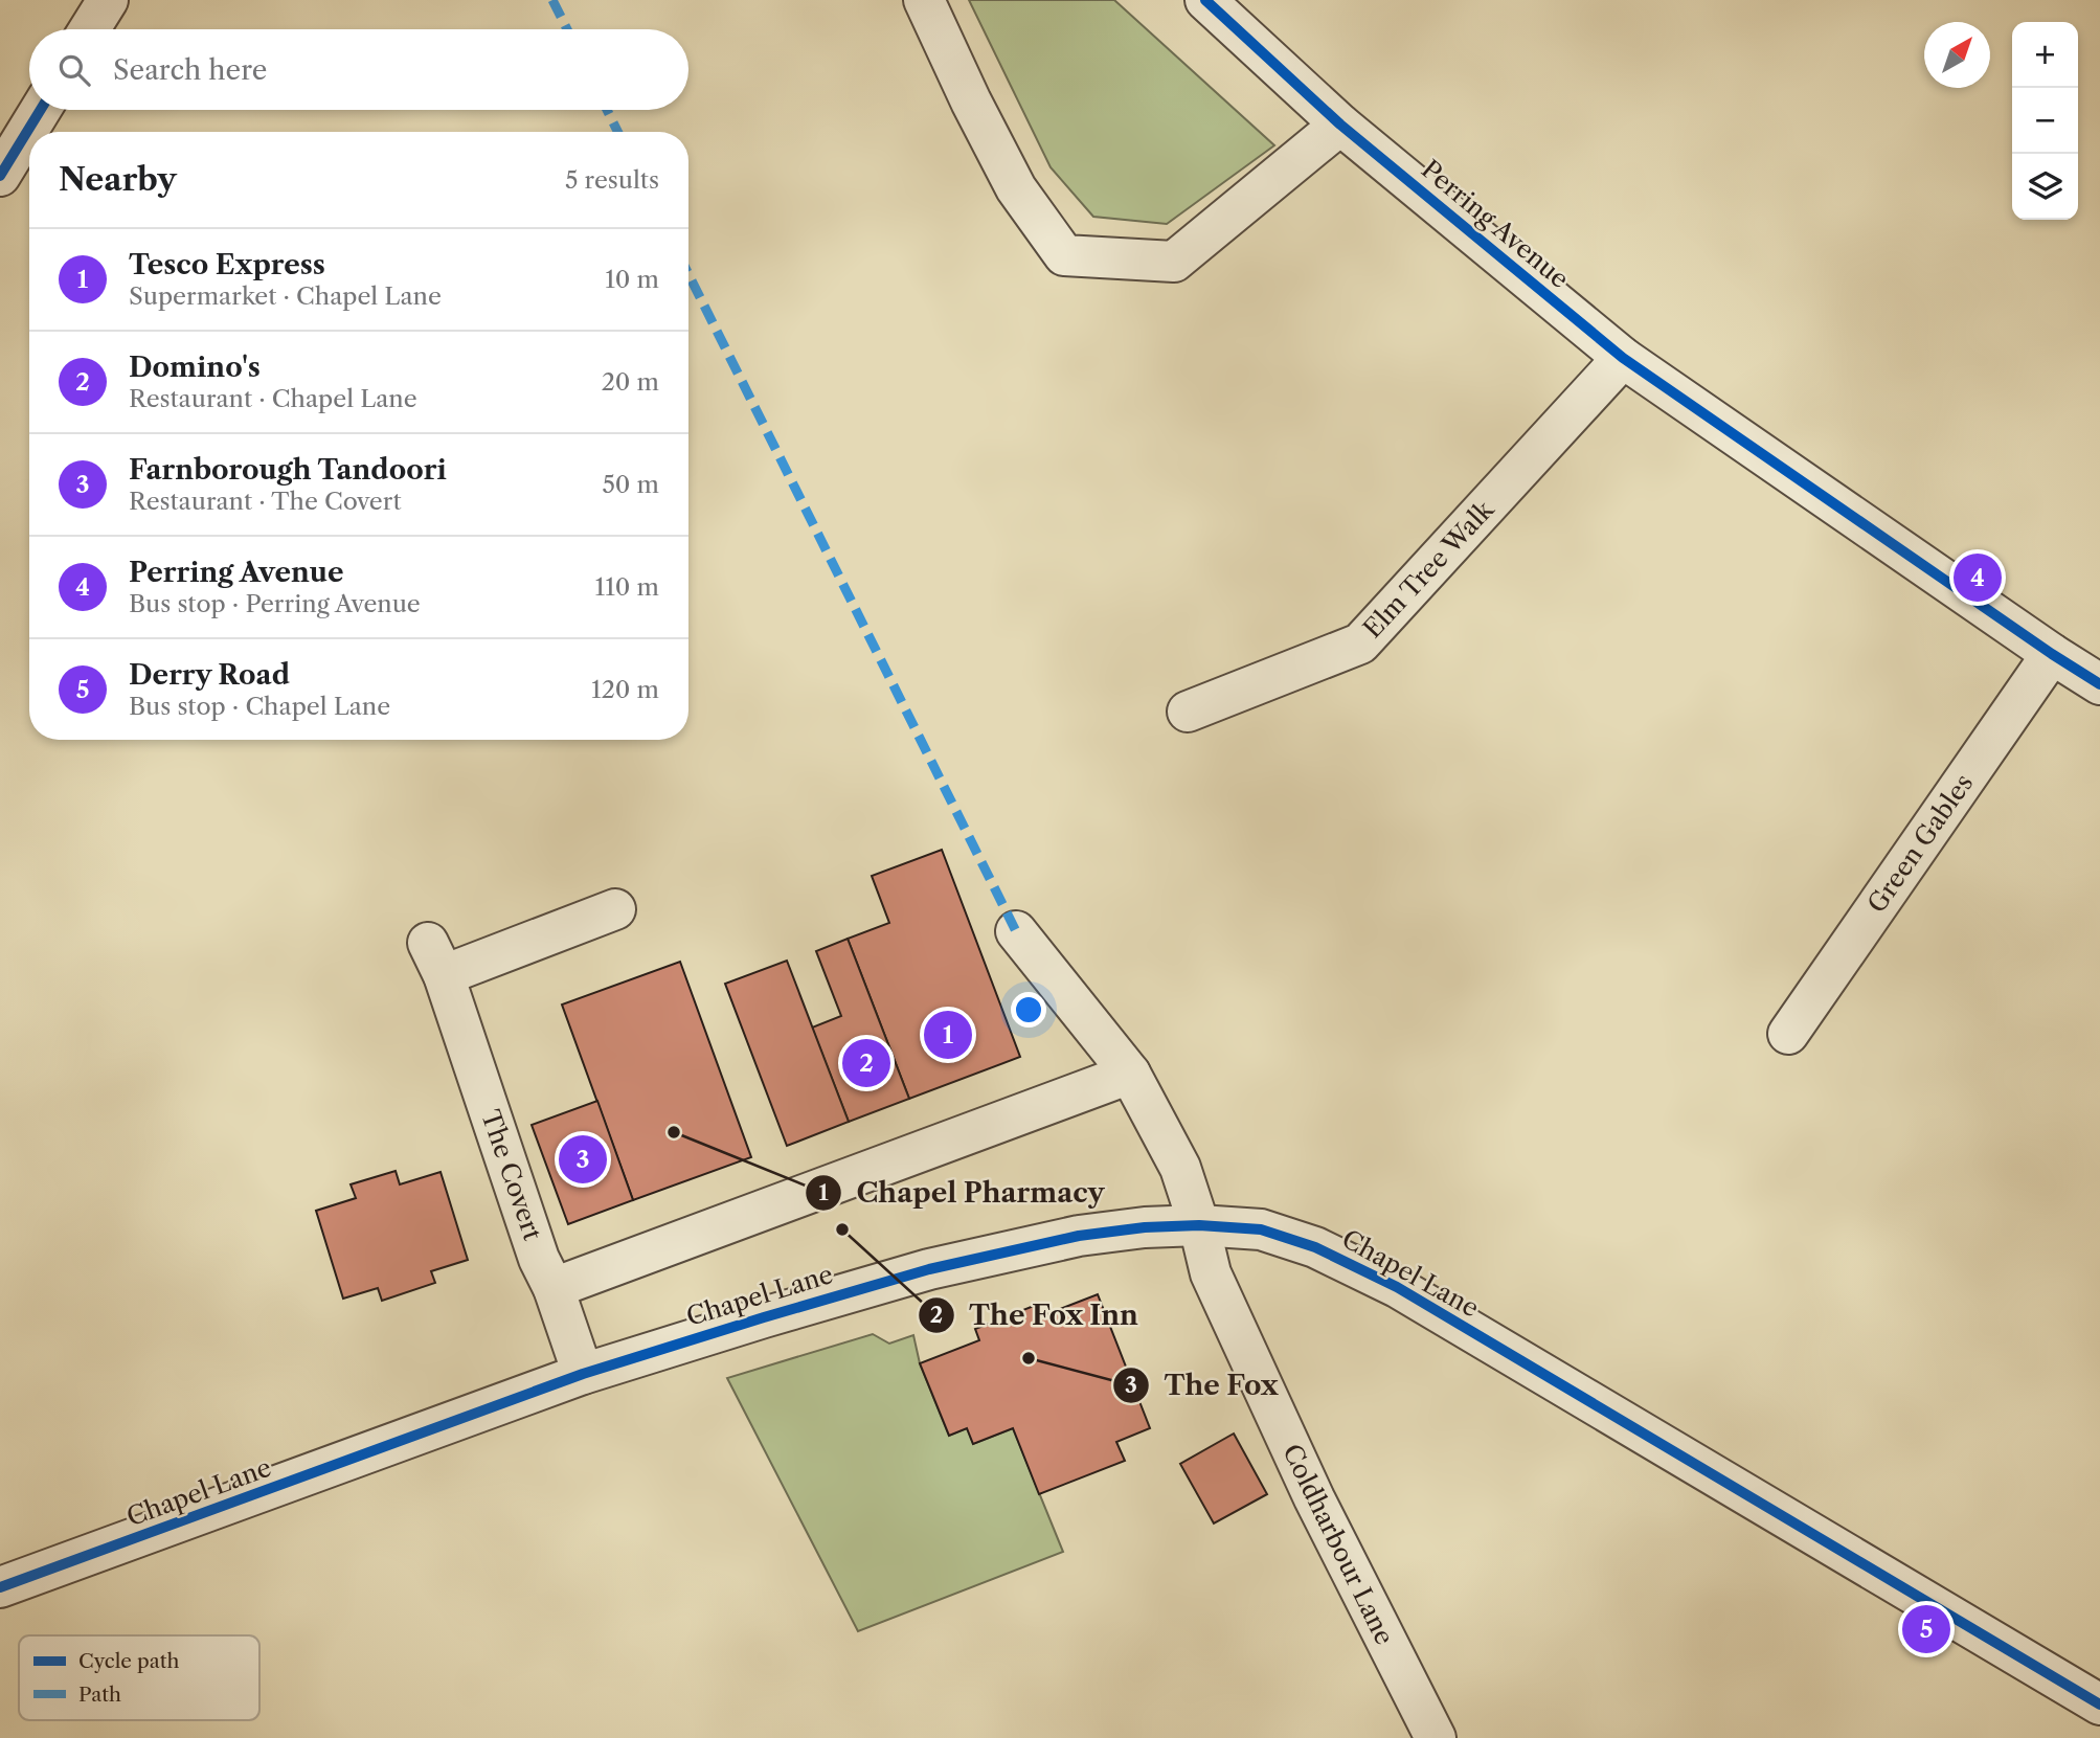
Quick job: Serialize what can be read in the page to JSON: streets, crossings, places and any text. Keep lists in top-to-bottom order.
{
  "streets": {
    "street": [
      "Perring Avenue",
      "Elm Tree Walk",
      "Green Gables",
      "The Covert",
      "Chapel Lane",
      "Coldharbour Lane"
    ]
  },
  "crossings": [
    ["Perring Avenue", "Elm Tree Walk"],
    ["Perring Avenue", "Green Gables"],
    ["The Covert", "Chapel Lane"],
    ["Chapel Lane", "Coldharbour Lane"]
  ],
  "places": ["Chapel Pharmacy", "The Fox Inn", "The Fox"],
  "legend": ["Cycle path", "Path"],
  "north": "top right",
  "page": {
    "map_buttons": ["+", "−"],
    "search": "Search here",
    "heading": ["Nearby", "5 results"],
    "list": [
      {
        "mark": "1",
        "name": "Tesco Express",
        "note": "Supermarket · Chapel Lane",
        "value": "10 m"
      },
      {
        "mark": "2",
        "name": "Domino's",
        "note": "Restaurant · Chapel Lane",
        "value": "20 m"
      },
      {
        "mark": "3",
        "name": "Farnborough Tandoori",
        "note": "Restaurant · The Covert",
        "value": "50 m"
      },
      {
        "mark": "4",
        "name": "Perring Avenue",
        "note": "Bus stop · Perring Avenue",
        "value": "110 m"
      },
      {
        "mark": "5",
        "name": "Derry Road",
        "note": "Bus stop · Chapel Lane",
        "value": "120 m"
      }
    ],
    "pins": [
      "4",
      "1",
      "2",
      "3",
      "5"
    ]
  }
}
